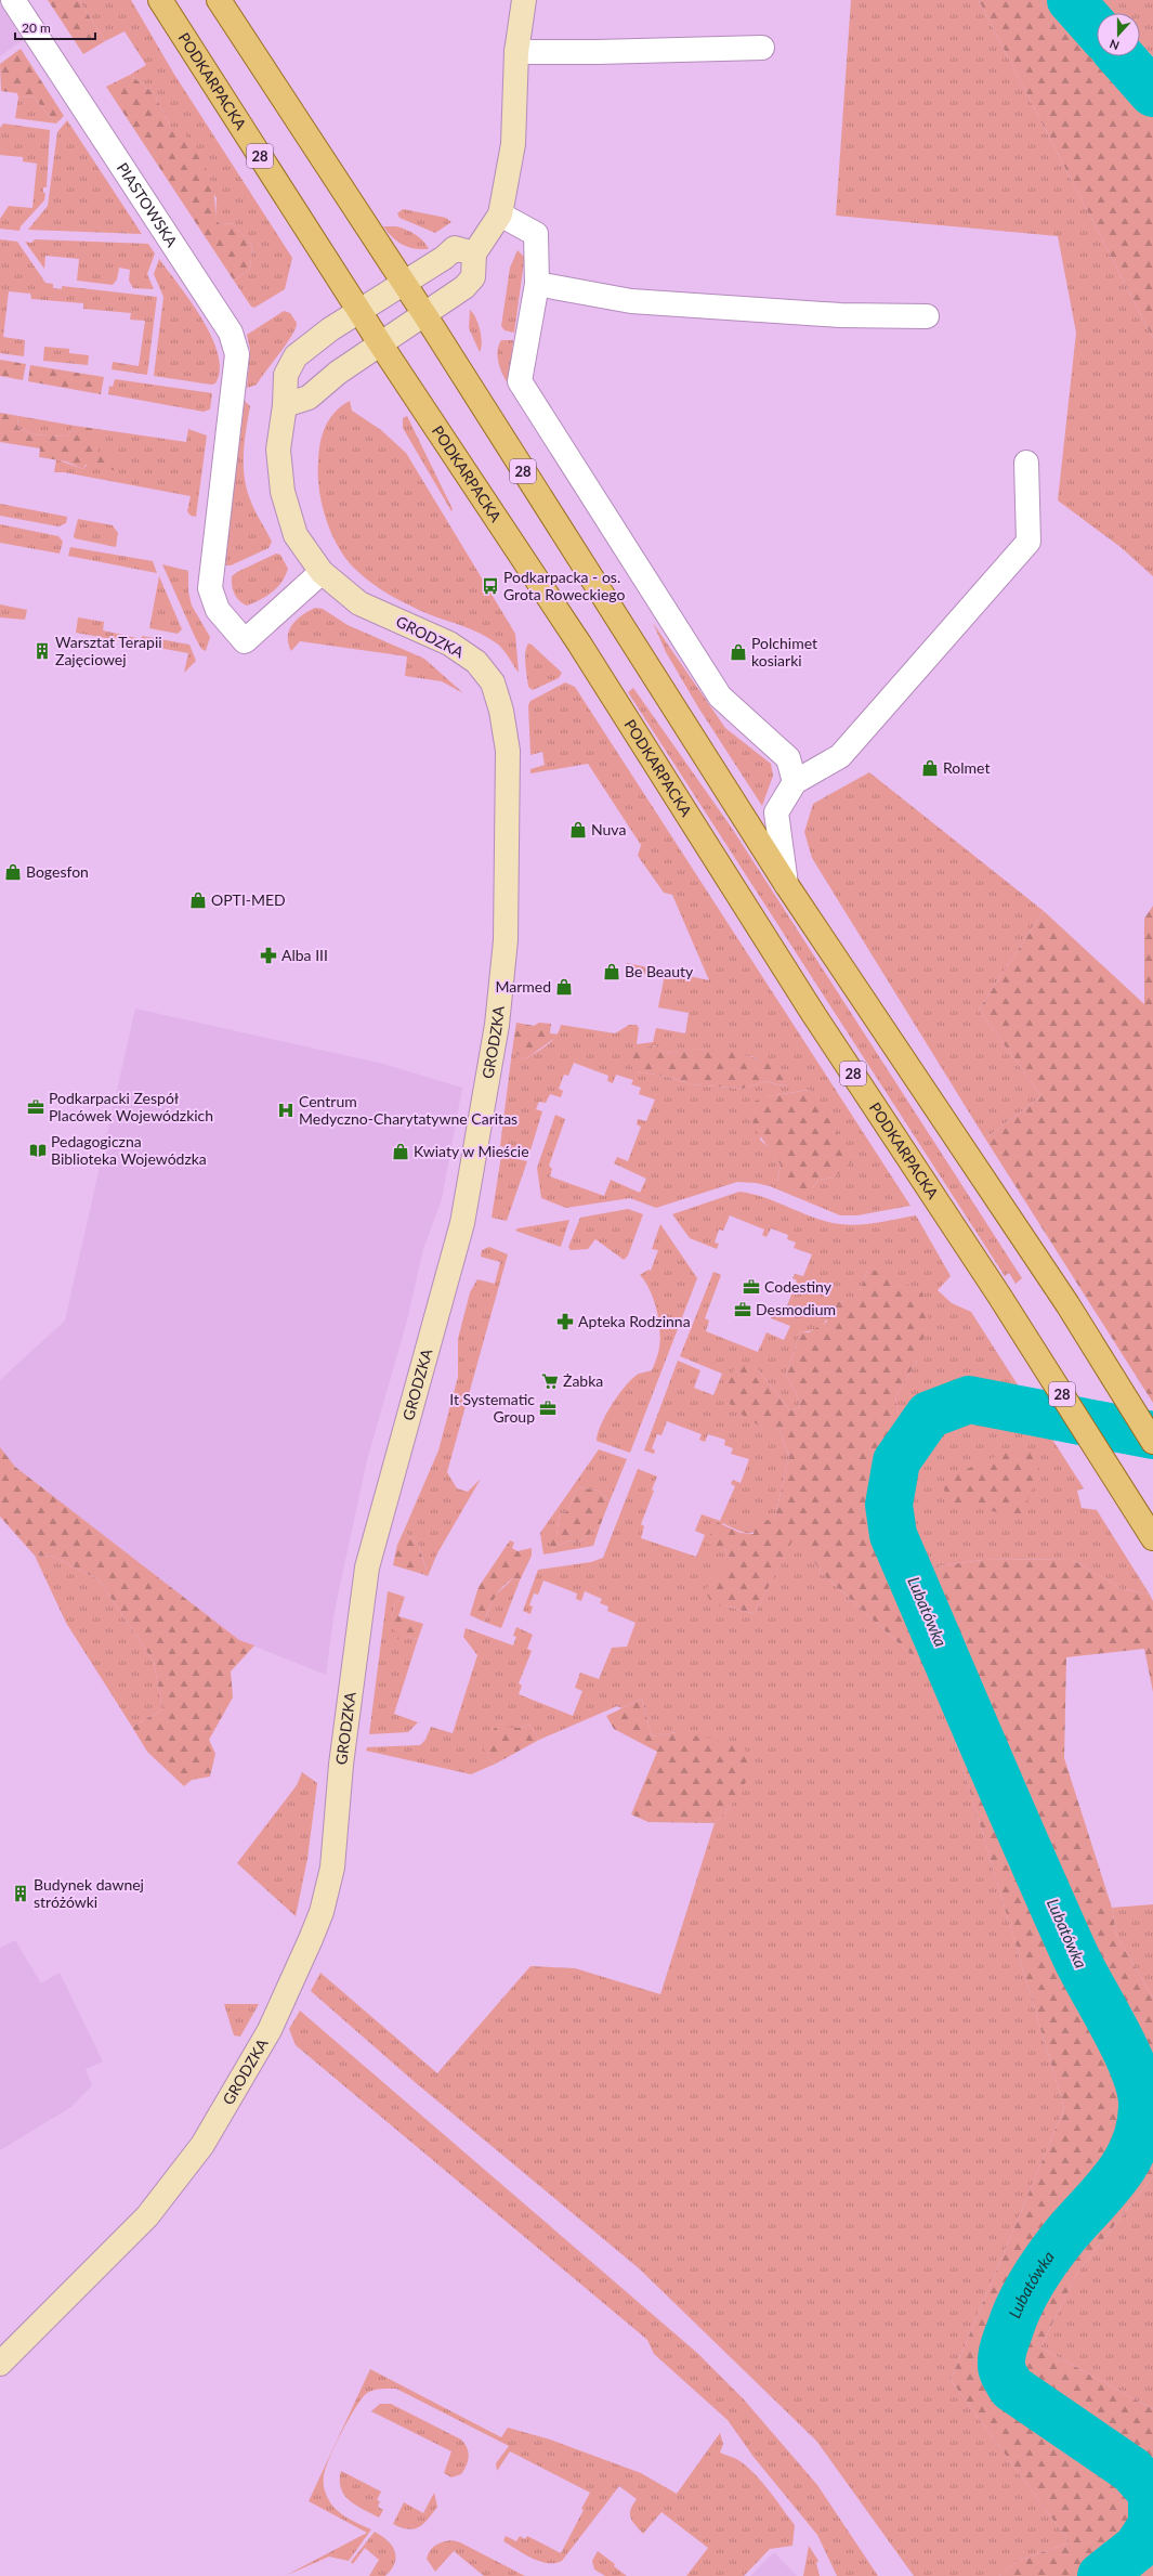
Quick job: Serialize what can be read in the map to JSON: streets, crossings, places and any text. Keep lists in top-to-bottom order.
{
  "streets": {
    "main road": ["PODKARPACKA", "28"],
    "street": ["PIASTOWSKA", "GRODZKA"]
  },
  "crossings": [
    ["PODKARPACKA", "GRODZKA"],
    ["28", "GRODZKA"],
    ["PIASTOWSKA", "GRODZKA"]
  ],
  "water": ["Lubatówka"],
  "places": {
    "bus stop": ["Podkarpacka - os. Grota Roweckiego"],
    "building": ["Warsztat Terapii Zajęciowej", "Budynek dawnej stróżówki"],
    "shop": [
      "Polchimet kosiarki",
      "Rolmet",
      "Nuva",
      "Bogesfon",
      "OPTI-MED",
      "Be Beauty",
      "Marmed",
      "Kwiaty w Mieście"
    ],
    "pharmacy": ["Alba III", "Apteka Rodzinna"],
    "office": [
      "Podkarpacki Zespół Placówek Wojewódzkich",
      "Codestiny",
      "Desmodium",
      "It Systematic Group"
    ],
    "hospital": ["Centrum Medyczno-Charytatywne Caritas"],
    "library": ["Pedagogiczna Biblioteka Wojewódzka"],
    "supermarket": ["Żabka"]
  },
  "scale_bar": "20 m",
  "north": "bottom"
}
